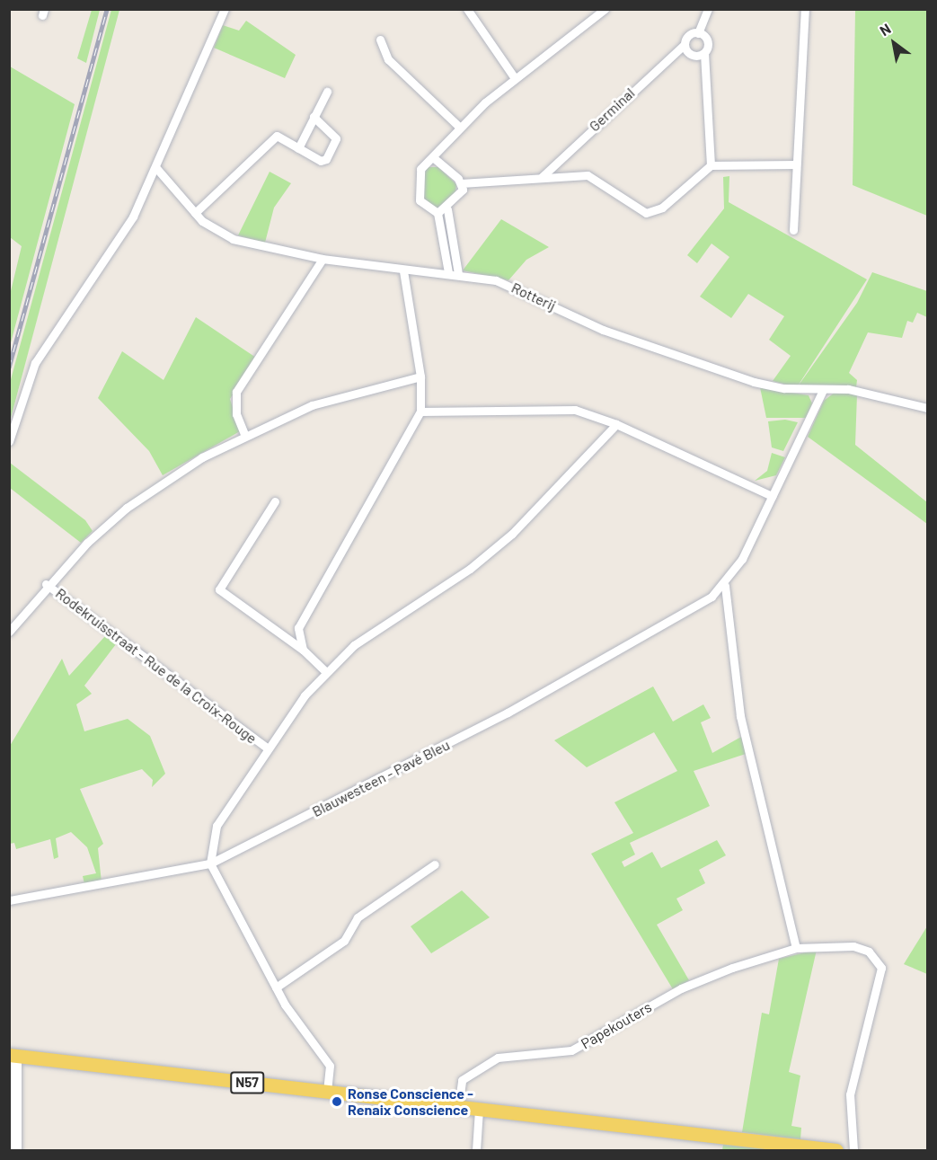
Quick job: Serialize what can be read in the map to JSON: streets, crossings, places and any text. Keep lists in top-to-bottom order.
{
  "streets": {
    "main road": ["N57"],
    "street": [
      "Germinal",
      "Rotterij",
      "Rodekruisstraat - Rue de la Croix-Rouge",
      "Blauwesteen - Pavé Bleu",
      "Papekouters"
    ]
  },
  "crossings": [
    ["Papekouters", "N57"]
  ],
  "places": ["Ronse Conscience - Renaix Conscience"],
  "north": "top left"
}
